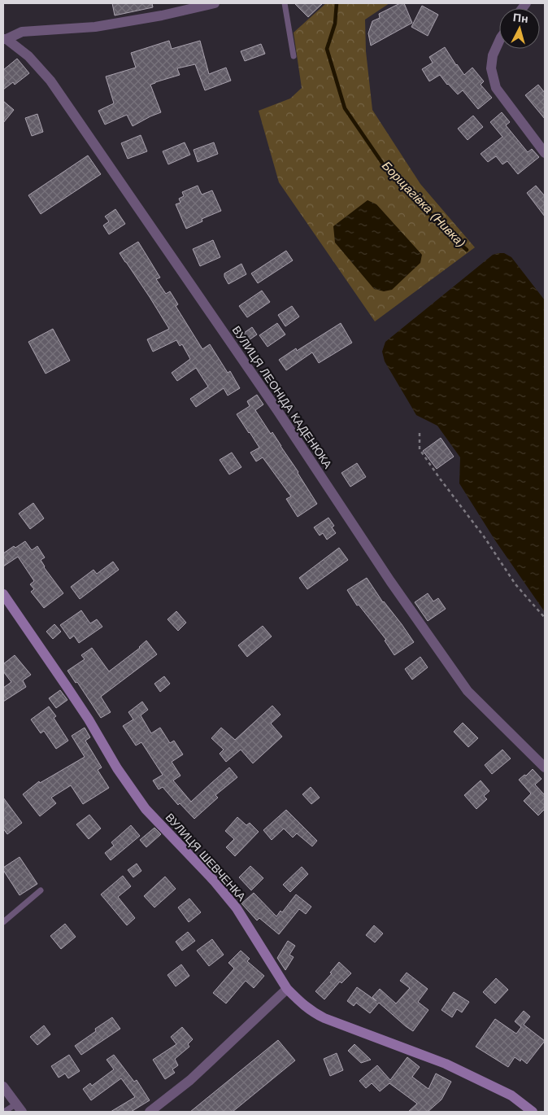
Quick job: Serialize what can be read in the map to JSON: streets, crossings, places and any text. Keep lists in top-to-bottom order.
{
  "streets": {
    "street": ["ВУЛИЦЯ ЛЕОНІДА КАДЕНЮКА", "ВУЛИЦЯ ШЕВЧЕНКА"]
  },
  "water": ["Борщагівка (Нивка)"],
  "north": "top"
}
